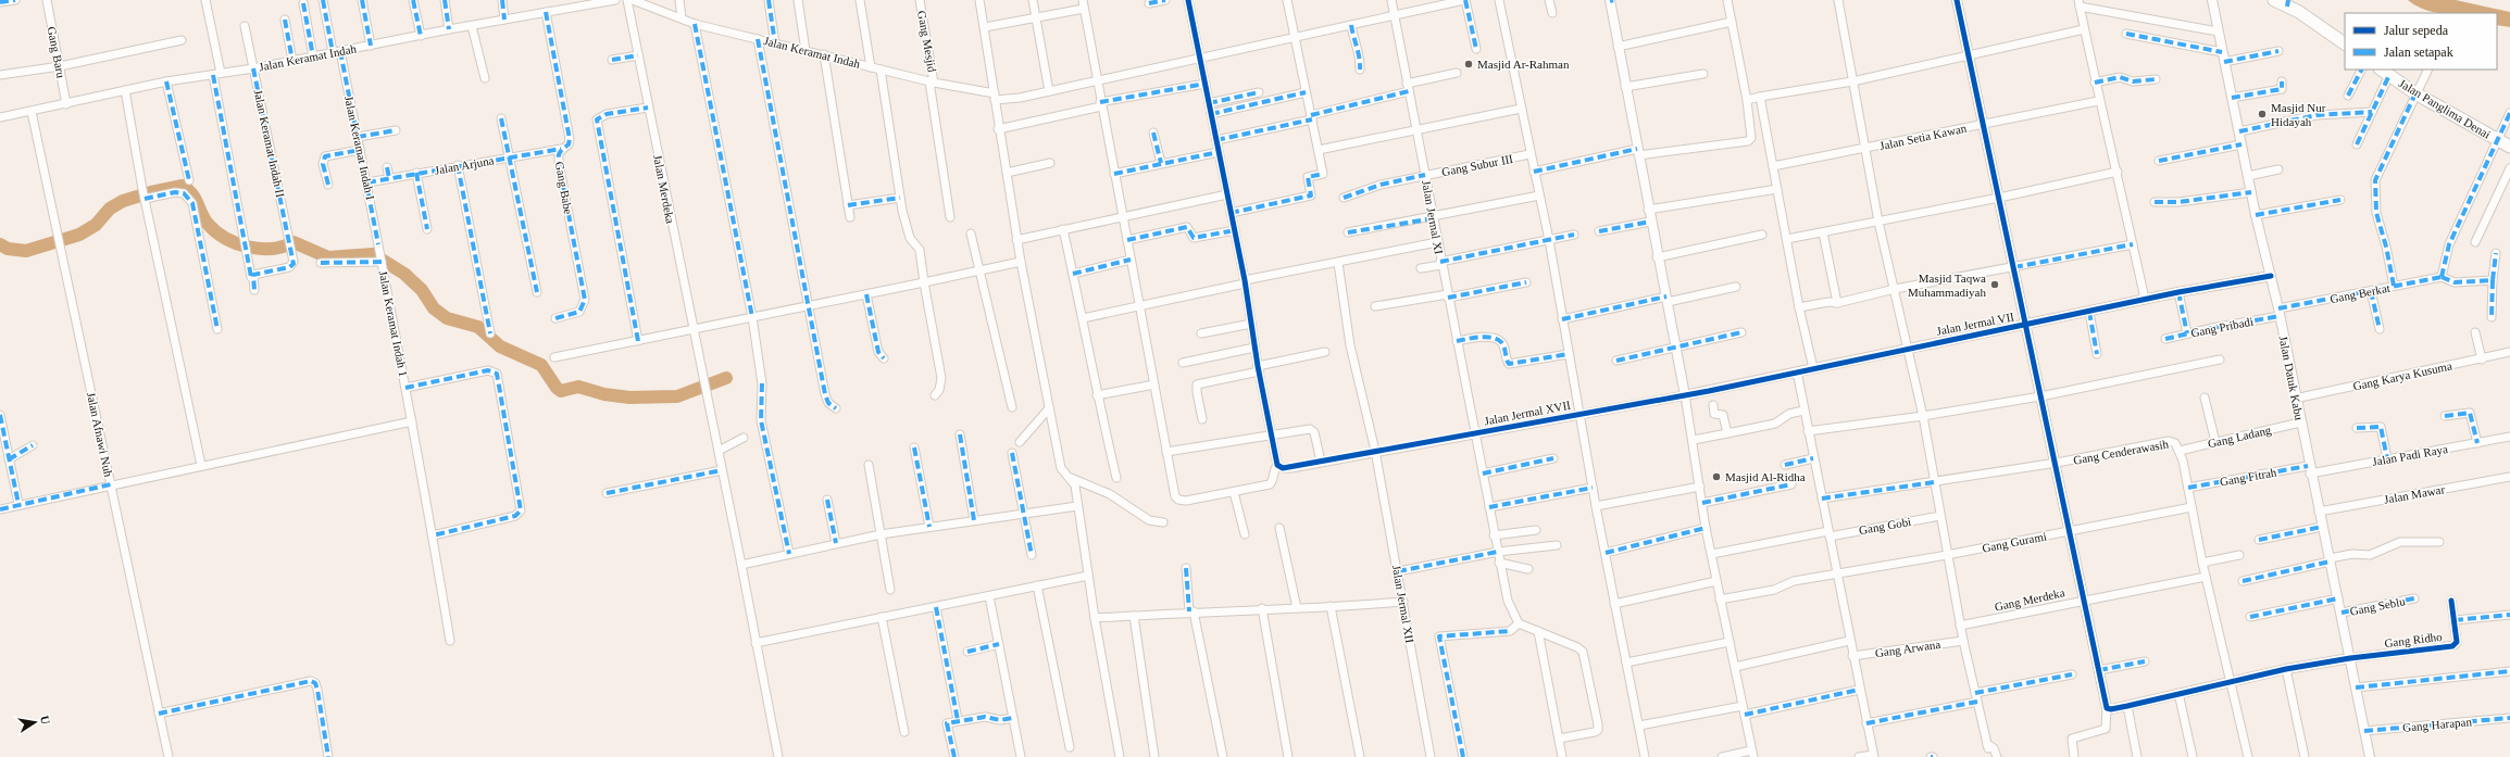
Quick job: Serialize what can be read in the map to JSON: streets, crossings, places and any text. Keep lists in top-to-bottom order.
{
  "streets": {
    "main road": ["Jalan Panglima Denai"],
    "street": [
      "Gang Mesjid",
      "Gang Baru",
      "Jalan Keramat Indah",
      "Jalan Setia Kawan",
      "Jalan Keramat Indah II",
      "Jalan Keramat Indah I",
      "Jalan Arjuna",
      "Gang Subur III",
      "Gang Babe",
      "Jalan Merdeka",
      "Jalan Jermal XI",
      "Gang Berkat",
      "Jalan Keramat Indah 1",
      "Jalan Jermal VII",
      "Gang Pribadi",
      "Gang Karya Kusuma",
      "Jalan Datuk Kabu",
      "Jalan Jermal XVII",
      "Jalan Afnawi Nuh",
      "Gang Ladang",
      "Gang Cenderawasih",
      "Jalan Padi Raya",
      "Gang Fitrah",
      "Jalan Mawar",
      "Gang Gobi",
      "Gang Gurami",
      "Gang Merdeka",
      "Jalan Jermal XII",
      "Gang Seblu",
      "Gang Ridho",
      "Gang Arwana",
      "Gang Harapan"
    ]
  },
  "crossings": [
    ["Gang Mesjid", "Jalan Keramat Indah"],
    ["Gang Baru", "Jalan Keramat Indah"],
    ["Jalan Keramat Indah", "Jalan Keramat Indah II"],
    ["Jalan Keramat Indah", "Jalan Keramat Indah I"],
    ["Jalan Keramat Indah", "Gang Babe"],
    ["Jalan Keramat Indah", "Jalan Jermal XI"],
    ["Jalan Keramat Indah", "Jalan Afnawi Nuh"],
    ["Jalan Keramat Indah I", "Jalan Arjuna"],
    ["Jalan Keramat Indah I", "Jalan Keramat Indah 1"],
    ["Jalan Arjuna", "Gang Babe"],
    ["Gang Subur III", "Jalan Jermal XI"],
    ["Jalan Jermal XI", "Jalan Jermal XVII"],
    ["Gang Berkat", "Gang Pribadi"],
    ["Gang Berkat", "Jalan Datuk Kabu"],
    ["Jalan Jermal VII", "Jalan Datuk Kabu"],
    ["Jalan Jermal VII", "Jalan Jermal XVII"],
    ["Gang Pribadi", "Jalan Datuk Kabu"],
    ["Gang Karya Kusuma", "Jalan Datuk Kabu"],
    ["Jalan Datuk Kabu", "Gang Ladang"],
    ["Jalan Datuk Kabu", "Jalan Padi Raya"],
    ["Jalan Datuk Kabu", "Gang Fitrah"],
    ["Jalan Datuk Kabu", "Jalan Mawar"],
    ["Jalan Datuk Kabu", "Gang Seblu"],
    ["Jalan Datuk Kabu", "Gang Ridho"],
    ["Jalan Datuk Kabu", "Gang Harapan"],
    ["Jalan Jermal XVII", "Jalan Jermal XII"],
    ["Gang Ladang", "Gang Cenderawasih"],
    ["Jalan Padi Raya", "Gang Fitrah"]
  ],
  "places": [
    "Masjid Ar-Rahman",
    "Masjid Nur Hidayah",
    "Masjid Taqwa Muhammadiyah",
    "Masjid Al-Ridha"
  ],
  "legend": ["Jalur sepeda", "Jalan setapak"],
  "north": "right"
}
